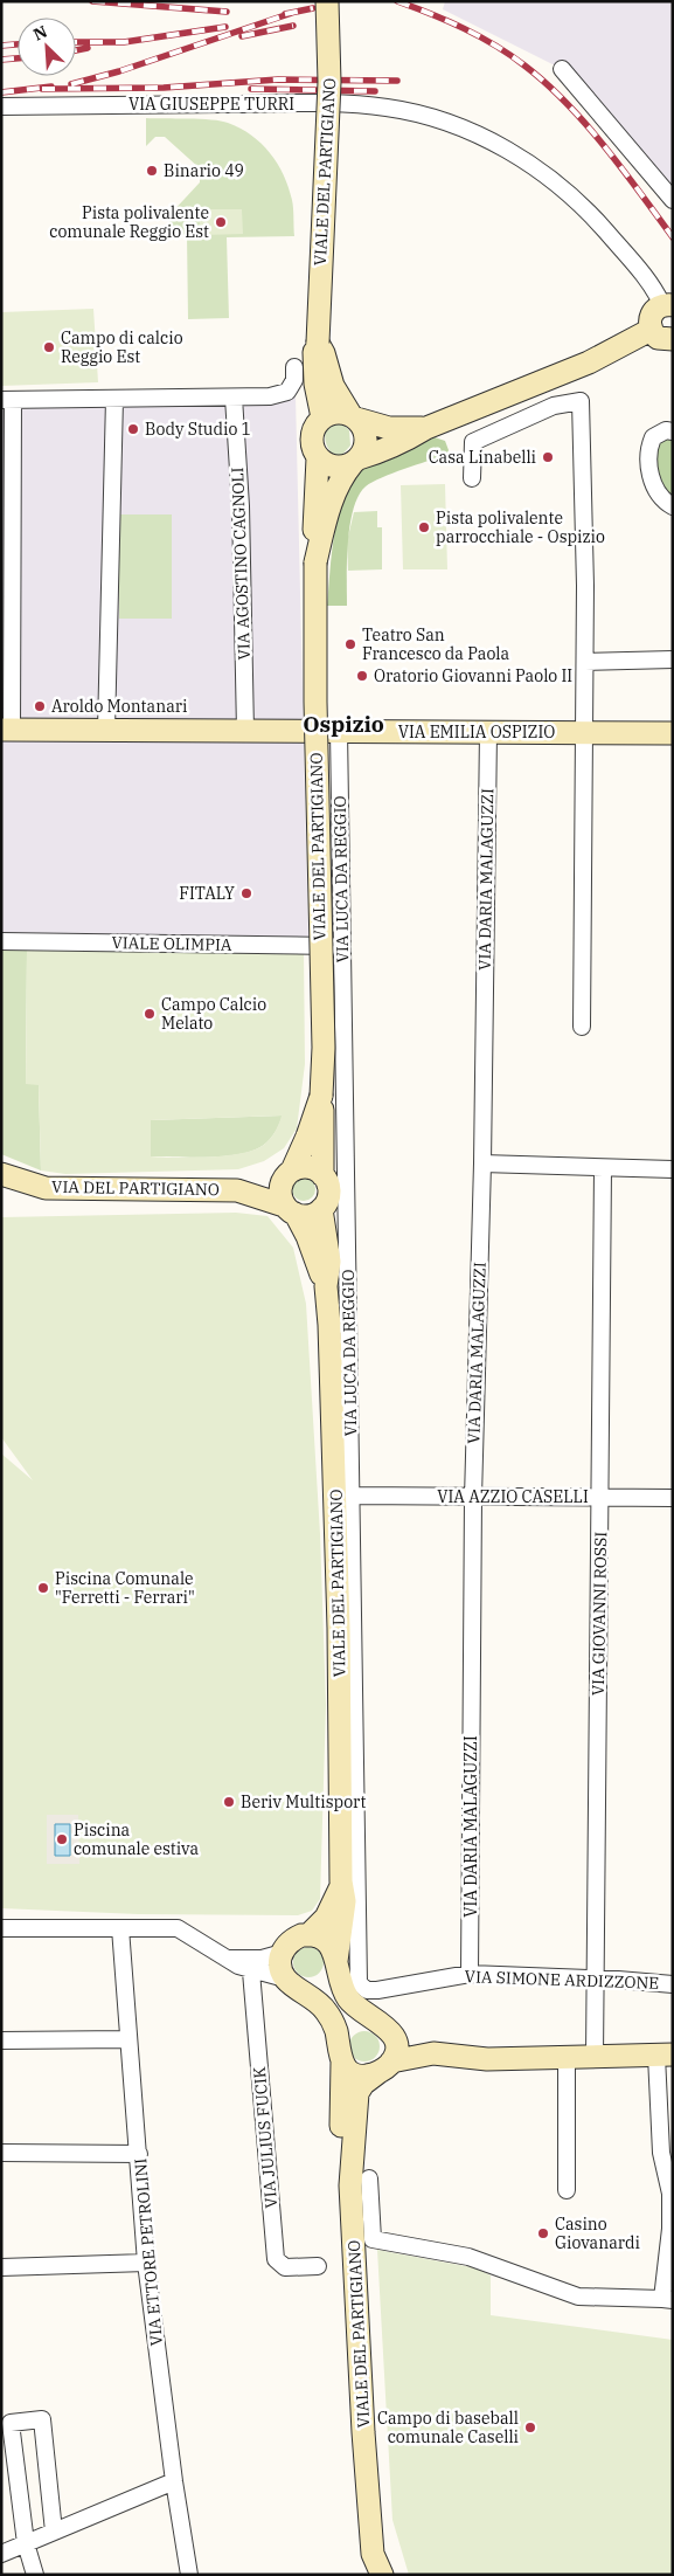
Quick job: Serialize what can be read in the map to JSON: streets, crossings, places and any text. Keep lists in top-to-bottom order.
{
  "streets": {
    "main road": ["VIALE DEL PARTIGIANO", "VIA EMILIA OSPIZIO", "VIA DEL PARTIGIANO"],
    "street": [
      "VIA GIUSEPPE TURRI",
      "VIA AGOSTINO CAGNOLI",
      "VIA LUCA DA REGGIO",
      "VIA DARIA MALAGUZZI",
      "VIALE OLIMPIA",
      "VIA AZZIO CASELLI",
      "VIA GIOVANNI ROSSI",
      "VIA SIMONE ARDIZZONE",
      "VIA JULIUS FUCIK",
      "VIA ETTORE PETROLINI"
    ]
  },
  "crossings": [
    ["VIALE DEL PARTIGIANO", "VIA DEL PARTIGIANO"],
    ["VIA AGOSTINO CAGNOLI", "VIA EMILIA OSPIZIO"],
    ["VIA EMILIA OSPIZIO", "VIA LUCA DA REGGIO"],
    ["VIA EMILIA OSPIZIO", "VIA DARIA MALAGUZZI"],
    ["VIA LUCA DA REGGIO", "VIALE OLIMPIA"],
    ["VIA LUCA DA REGGIO", "VIA AZZIO CASELLI"],
    ["VIA LUCA DA REGGIO", "VIA SIMONE ARDIZZONE"],
    ["VIA DARIA MALAGUZZI", "VIA AZZIO CASELLI"],
    ["VIA DARIA MALAGUZZI", "VIA SIMONE ARDIZZONE"],
    ["VIA AZZIO CASELLI", "VIA GIOVANNI ROSSI"],
    ["VIA GIOVANNI ROSSI", "VIA SIMONE ARDIZZONE"]
  ],
  "districts": ["Ospizio"],
  "places": [
    "Binario 49",
    "Pista polivalente comunale Reggio Est",
    "Campo di calcio Reggio Est",
    "Body Studio 1",
    "Casa Linabelli",
    "Pista polivalente parrocchiale - Ospizio",
    "Teatro San Francesco da Paola",
    "Oratorio Giovanni Paolo II",
    "Aroldo Montanari",
    "FITALY",
    "Campo Calcio Melato",
    "Piscina Comunale \"Ferretti - Ferrari\"",
    "Beriv Multisport",
    "Piscina comunale estiva",
    "Casino Giovanardi",
    "Campo di baseball comunale Caselli"
  ],
  "north": "top left"
}
